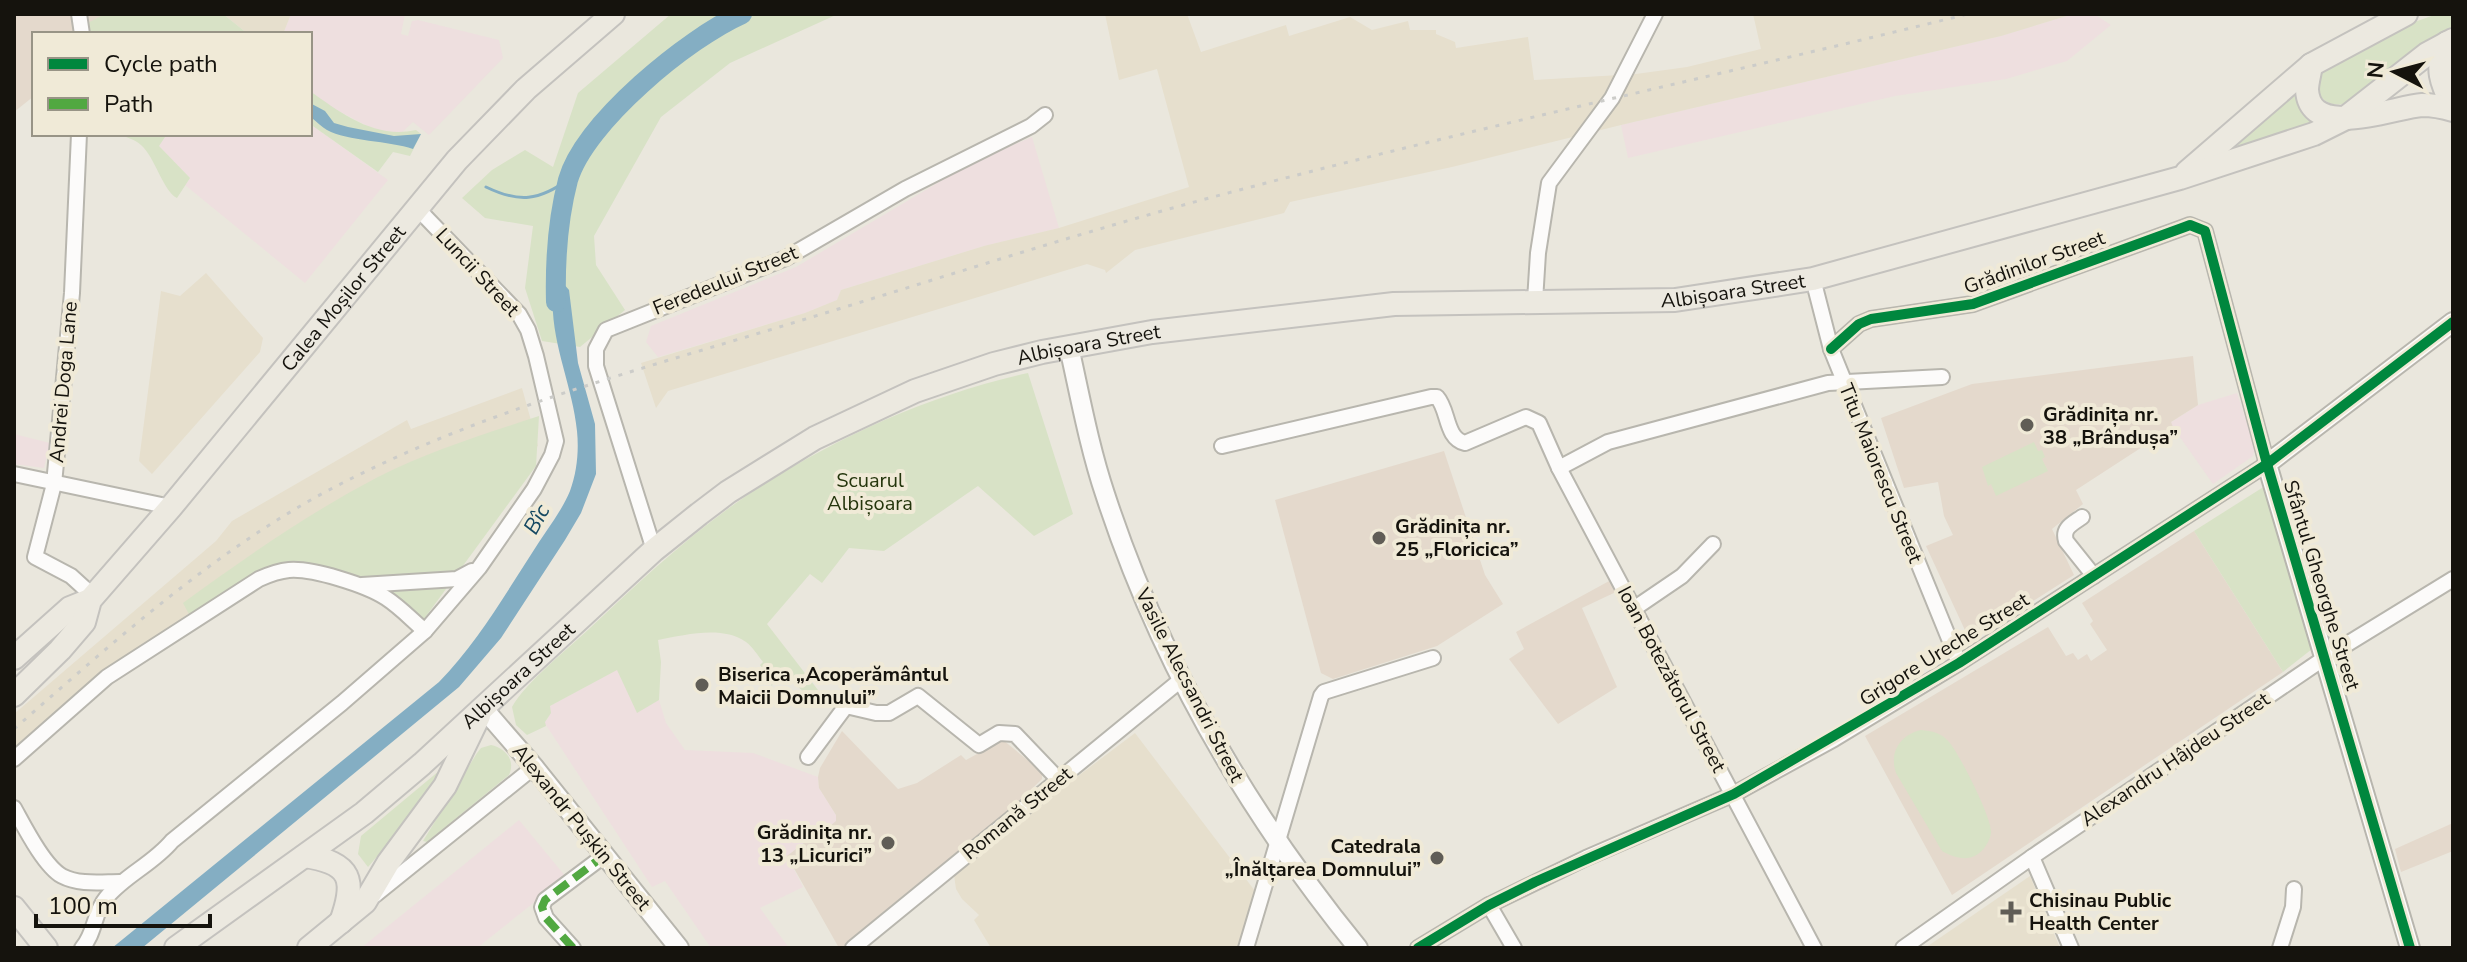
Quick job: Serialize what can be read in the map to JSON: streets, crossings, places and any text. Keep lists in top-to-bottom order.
{
  "streets": {
    "main road": [
      "Albișoara Street",
      "Calea Moșilor Street",
      "Sfântul Gheorghe Street",
      "Grigore Ureche Street",
      "Vasile Alecsandri Street",
      "Alexandr Pușkin Street"
    ],
    "street": [
      "Grădinilor Street",
      "Luncii Street",
      "Feredeului Street",
      "Andrei Doga Lane",
      "Titu Maiorescu Street",
      "Ioan Botezătorul Street",
      "Alexandru Hâjdeu Street",
      "Romană Street"
    ]
  },
  "crossings": [
    ["Grădinilor Street", "Titu Maiorescu Street"],
    ["Grădinilor Street", "Sfântul Gheorghe Street"],
    ["Luncii Street", "Calea Moșilor Street"],
    ["Feredeului Street", "Albișoara Street"],
    ["Albișoara Street", "Titu Maiorescu Street"],
    ["Albișoara Street", "Vasile Alecsandri Street"],
    ["Albișoara Street", "Alexandr Pușkin Street"],
    ["Calea Moșilor Street", "Andrei Doga Lane"],
    ["Titu Maiorescu Street", "Grigore Ureche Street"],
    ["Sfântul Gheorghe Street", "Grigore Ureche Street"],
    ["Sfântul Gheorghe Street", "Alexandru Hâjdeu Street"],
    ["Grigore Ureche Street", "Ioan Botezătorul Street"],
    ["Vasile Alecsandri Street", "Romană Street"]
  ],
  "water": ["Bîc"],
  "parks": ["Scuarul Albișoara"],
  "places": {
    "other": [
      "Grădinița nr. 38 „Brândușa”",
      "Grădinița nr. 25 „Floricica”",
      "Biserica „Acoperământul Maicii Domnului”",
      "Grădinița nr. 13 „Licurici”",
      "Catedrala „Înălțarea Domnului”"
    ],
    "health": ["Chisinau Public Health Center"]
  },
  "legend": ["Cycle path", "Path"],
  "scale_bar": "100 m",
  "north": "left"
}
